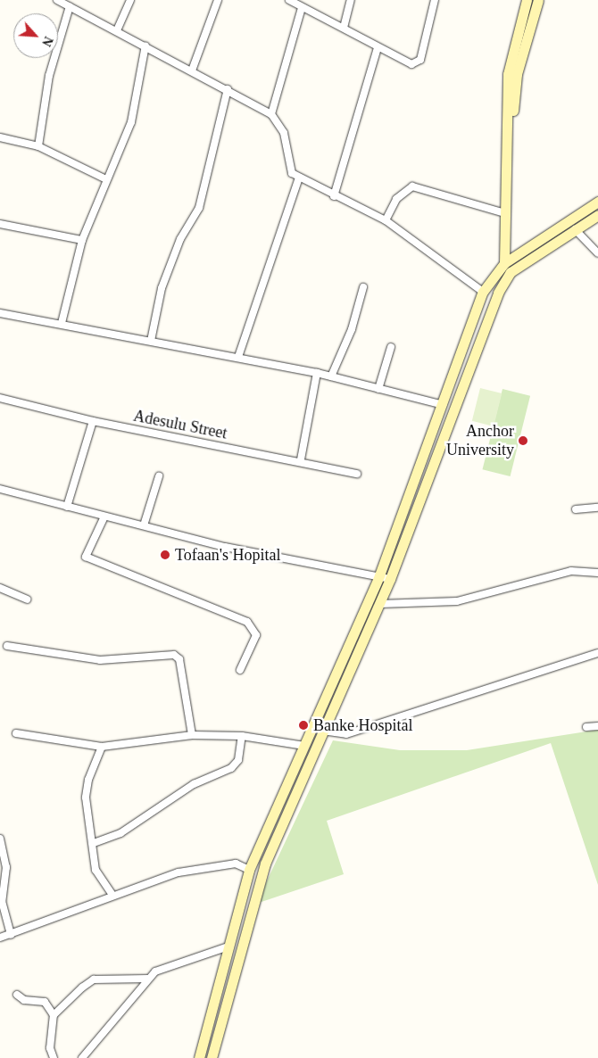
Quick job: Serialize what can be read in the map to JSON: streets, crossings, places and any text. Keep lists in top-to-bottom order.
{
  "streets": {
    "street": ["Adesulu Street"]
  },
  "places": ["Anchor University", "Tofaan's Hopital", "Banke Hospital"],
  "north": "bottom right"
}
